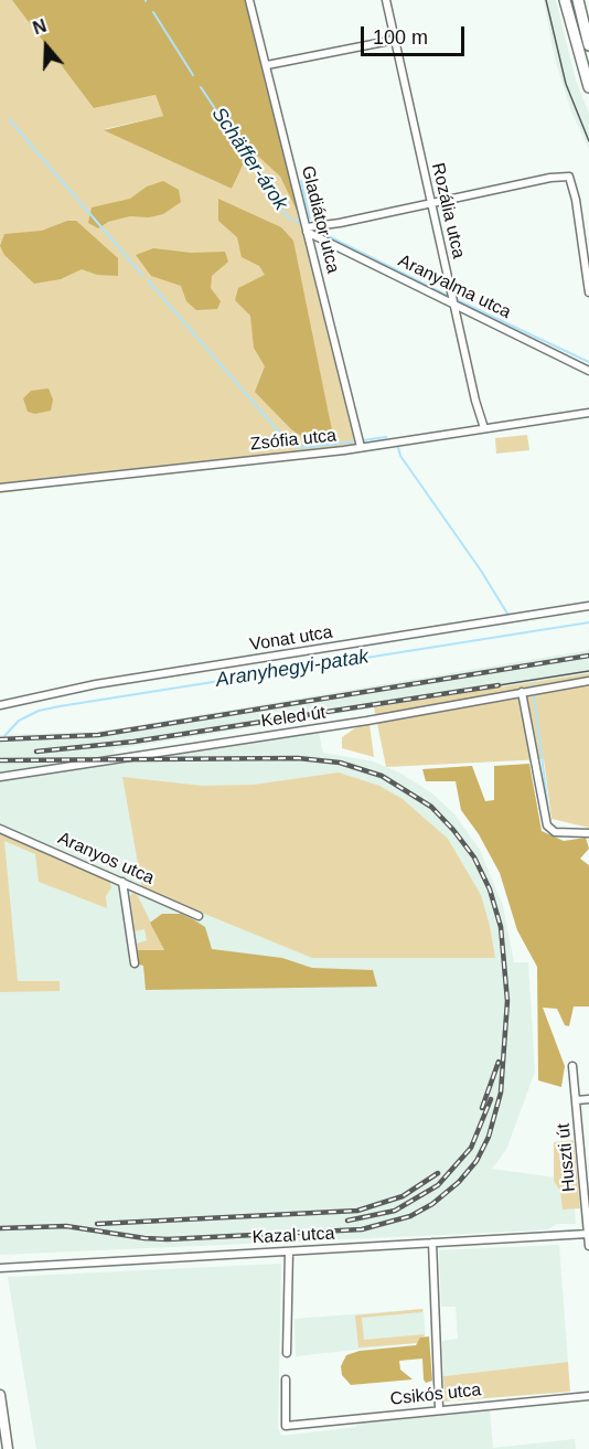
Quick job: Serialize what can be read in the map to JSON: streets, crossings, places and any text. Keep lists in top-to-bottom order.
{
  "streets": {
    "street": [
      "Rozália utca",
      "Gladiátor utca",
      "Aranyalma utca",
      "Zsófia utca",
      "Vonat utca",
      "Keled út",
      "Aranyos utca",
      "Huszti út",
      "Kazal utca",
      "Csikós utca"
    ]
  },
  "crossings": [
    ["Rozália utca", "Aranyalma utca"],
    ["Rozália utca", "Zsófia utca"],
    ["Gladiátor utca", "Aranyalma utca"],
    ["Gladiátor utca", "Zsófia utca"],
    ["Huszti út", "Kazal utca"]
  ],
  "water": ["Schäffer-árok", "Aranyhegyi-patak"],
  "scale_bar": "100 m",
  "north": "top"
}
